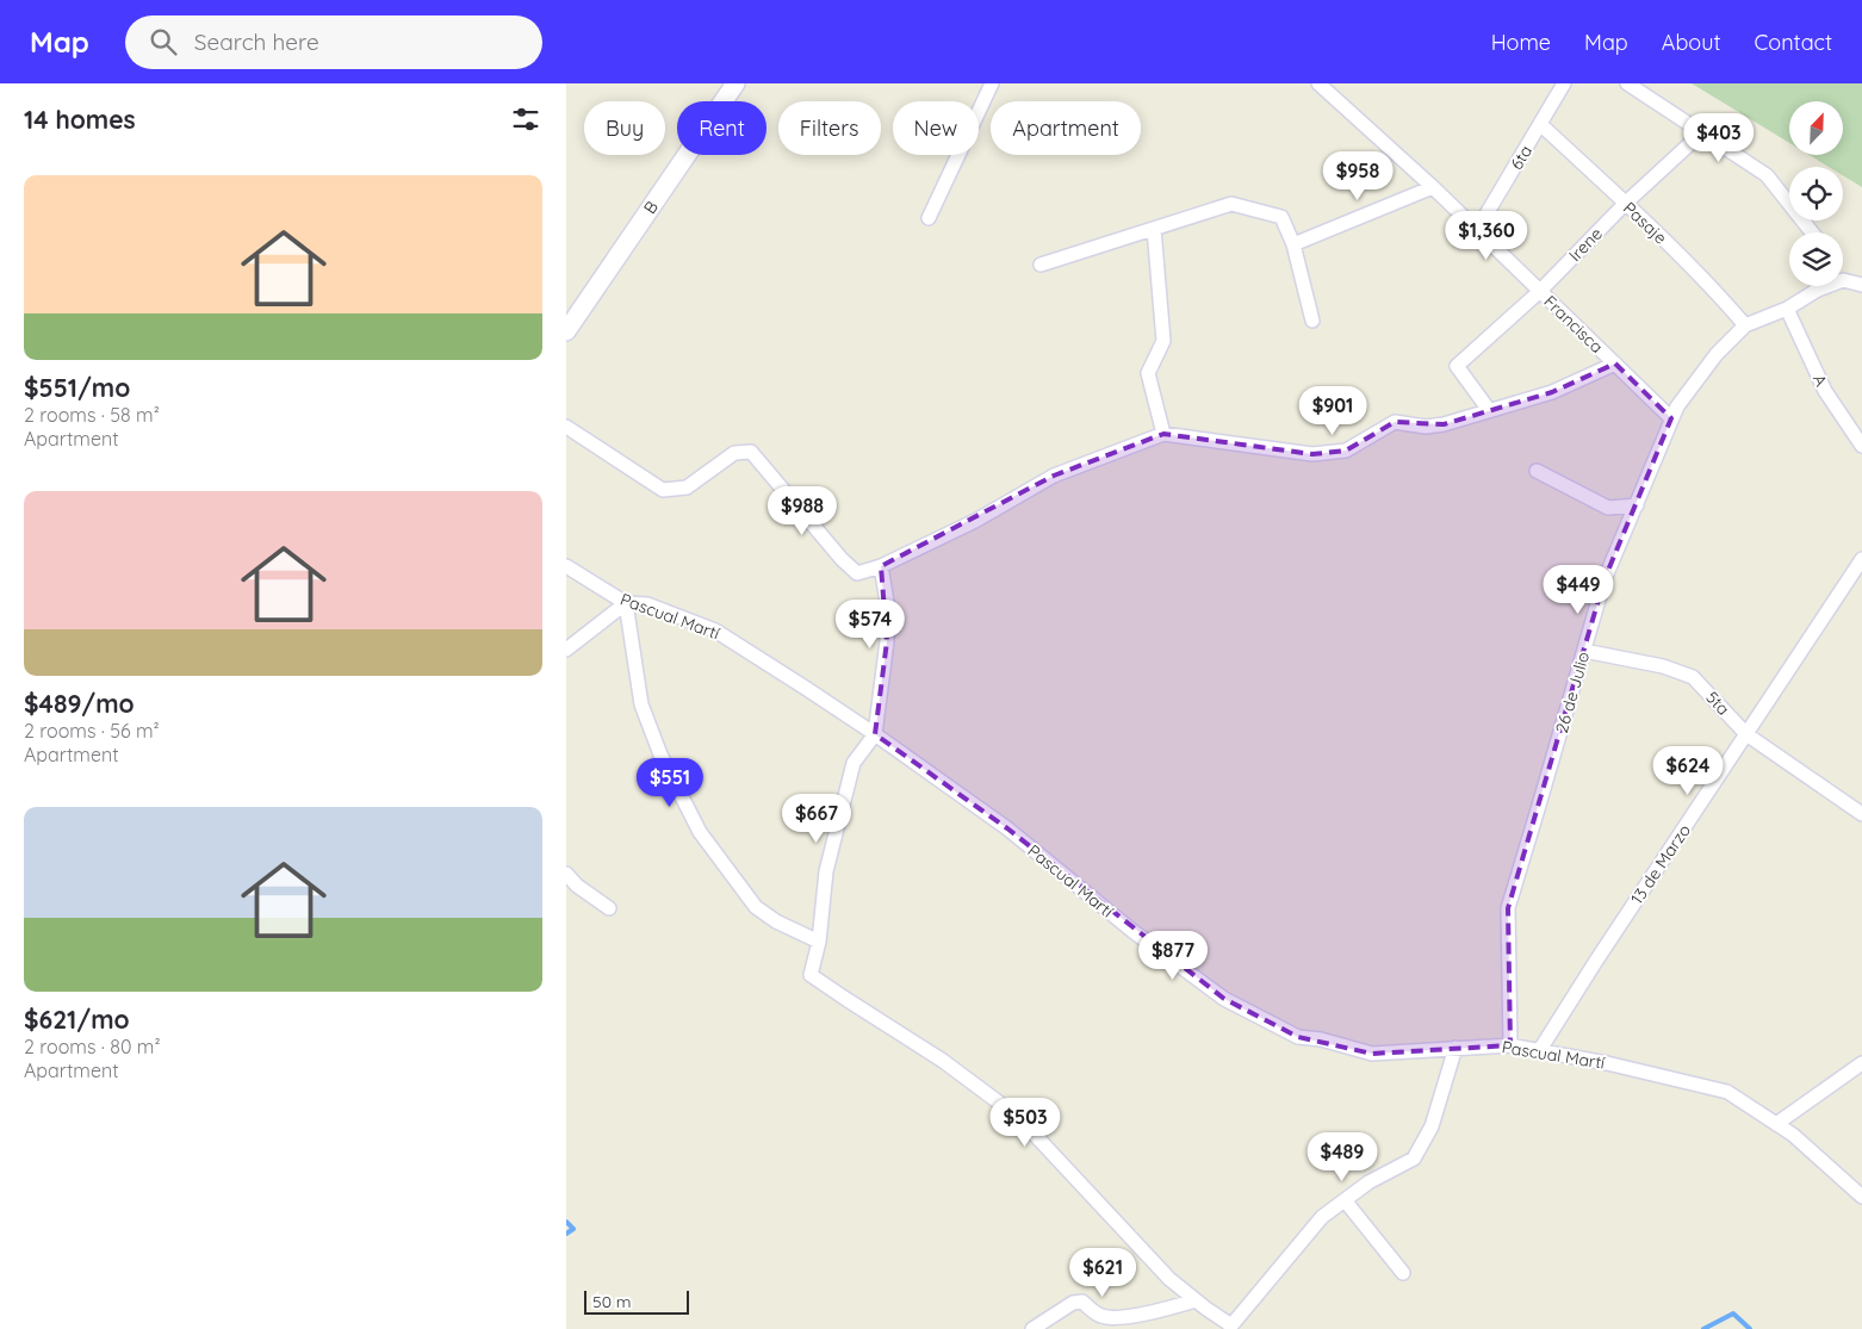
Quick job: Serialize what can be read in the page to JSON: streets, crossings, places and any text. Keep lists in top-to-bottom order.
{
  "streets": {
    "street": [
      "6ta",
      "B",
      "Pasaje",
      "Irene",
      "Francisca",
      "A",
      "Pascual Martí",
      "26 de Julio",
      "5ta",
      "13 de Marzo"
    ]
  },
  "crossings": [
    ["6ta", "Pasaje"],
    ["6ta", "Francisca"],
    ["Pasaje", "Irene"],
    ["Pasaje", "26 de Julio"],
    ["Irene", "Francisca"],
    ["Francisca", "26 de Julio"],
    ["A", "26 de Julio"],
    ["Pascual Martí", "26 de Julio"],
    ["Pascual Martí", "13 de Marzo"],
    ["26 de Julio", "5ta"],
    ["5ta", "13 de Marzo"]
  ],
  "scale_bar": "50 m",
  "north": "top right",
  "page": {
    "header": "Map",
    "search": "Search here",
    "nav": [
      "Home",
      "Map",
      "About",
      "Contact"
    ],
    "heading": "14 homes",
    "chip": [
      "Buy",
      "Rent",
      "Filters",
      "New",
      "Apartment"
    ],
    "price": [
      "$403",
      "$958",
      "$1,360",
      "$901",
      "$988",
      "$449",
      "$574",
      "$624",
      "$551",
      "$667",
      "$877",
      "$503",
      "$489",
      "$621"
    ],
    "list": [
      {
        "name": "$551/mo",
        "note": "2 rooms · 58 m² · Apartment"
      },
      {
        "name": "$489/mo",
        "note": "2 rooms · 56 m² · Apartment"
      },
      {
        "name": "$621/mo",
        "note": "2 rooms · 80 m² · Apartment"
      }
    ],
    "scale": "50 m"
  }
}
